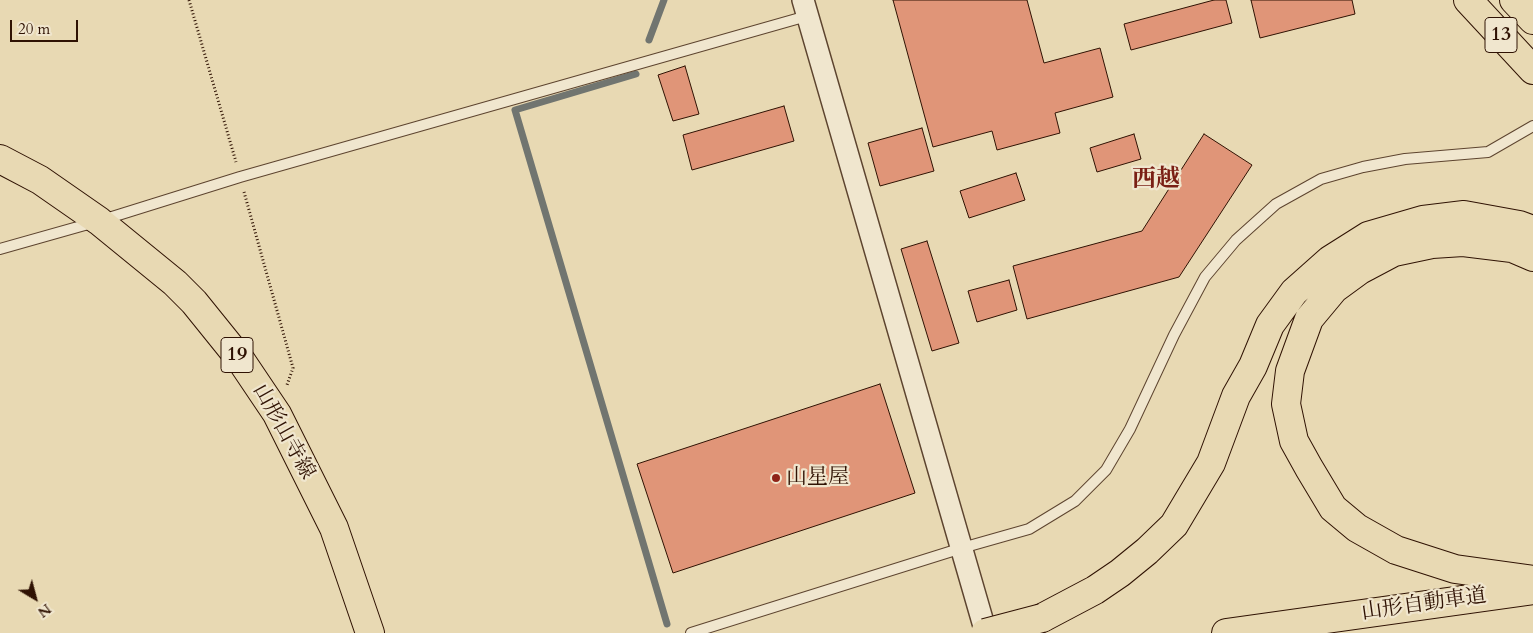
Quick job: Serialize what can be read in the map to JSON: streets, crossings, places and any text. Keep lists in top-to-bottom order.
{
  "streets": {
    "main road": [
      "13",
      "19",
      "山形山寺線",
      "山形自動車道"
    ]
  },
  "districts": ["西越"],
  "places": ["山星屋"],
  "scale_bar": "20 m",
  "north": "bottom right"
}
